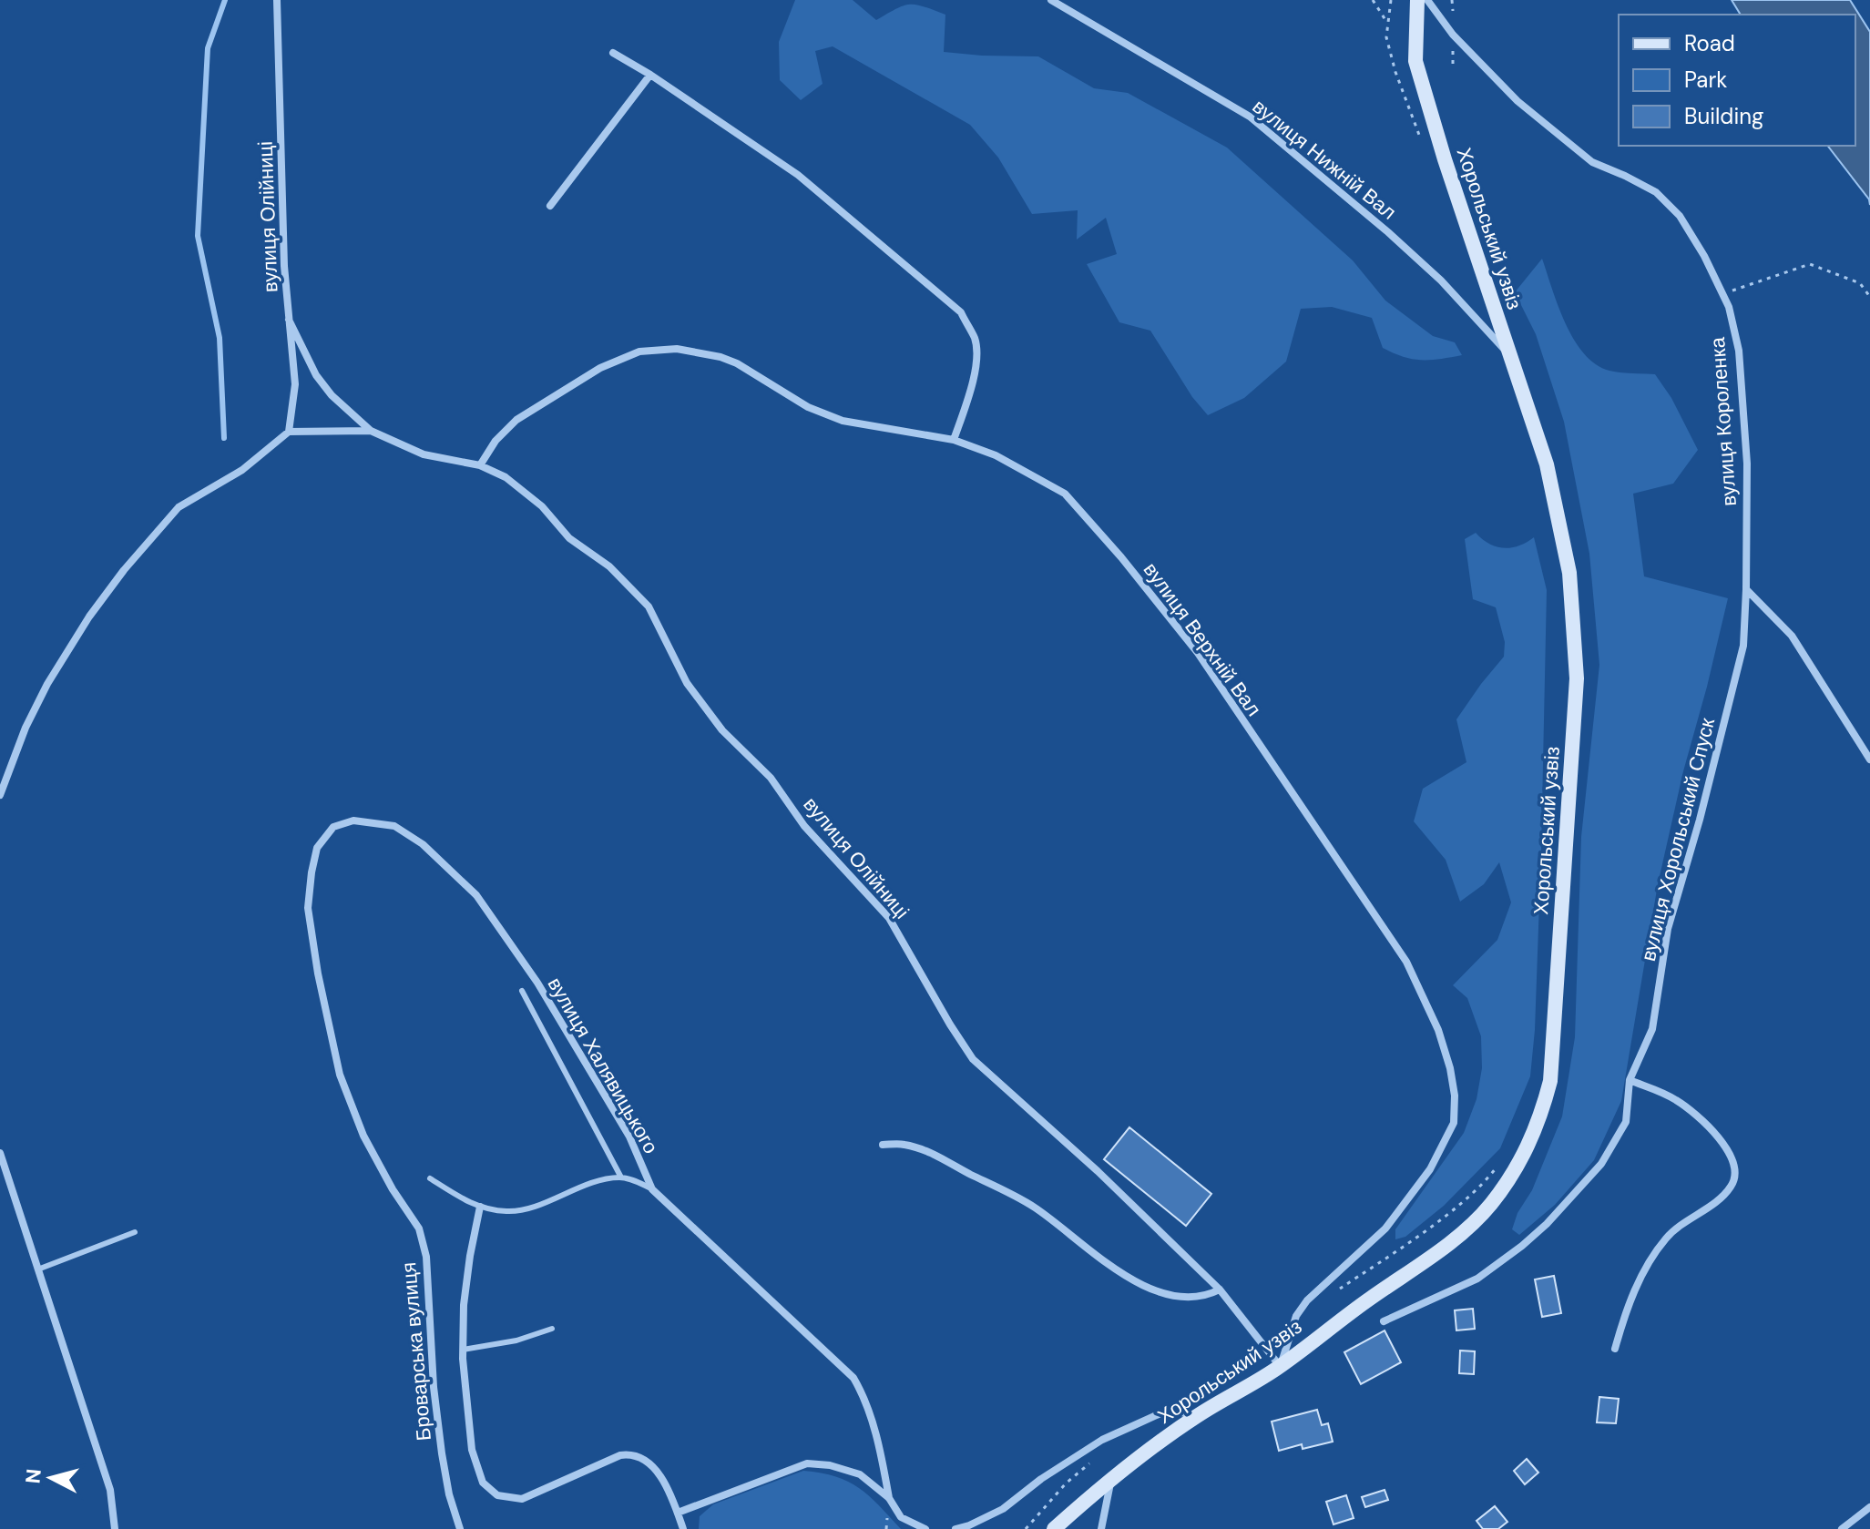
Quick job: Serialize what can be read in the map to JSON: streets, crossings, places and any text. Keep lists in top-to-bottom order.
{
  "streets": {
    "main road": ["Хорольський узвіз"],
    "street": [
      "вулиця Нижній Вал",
      "вулиця Олійниці",
      "вулиця Короленка",
      "вулиця Верхній Вал",
      "вулиця Хорольський Спуск",
      "вулиця Халявицького",
      "Броварська вулиця"
    ]
  },
  "crossings": [
    ["вулиця Нижній Вал", "Хорольський узвіз"],
    ["вулиця Олійниці", "Хорольський узвіз"],
    ["вулиця Олійниці", "вулиця Верхній Вал"],
    ["Хорольський узвіз", "вулиця Верхній Вал"],
    ["вулиця Короленка", "вулиця Хорольський Спуск"],
    ["вулиця Халявицького", "Броварська вулиця"]
  ],
  "legend": ["Road", "Park", "Building"],
  "north": "left"
}
